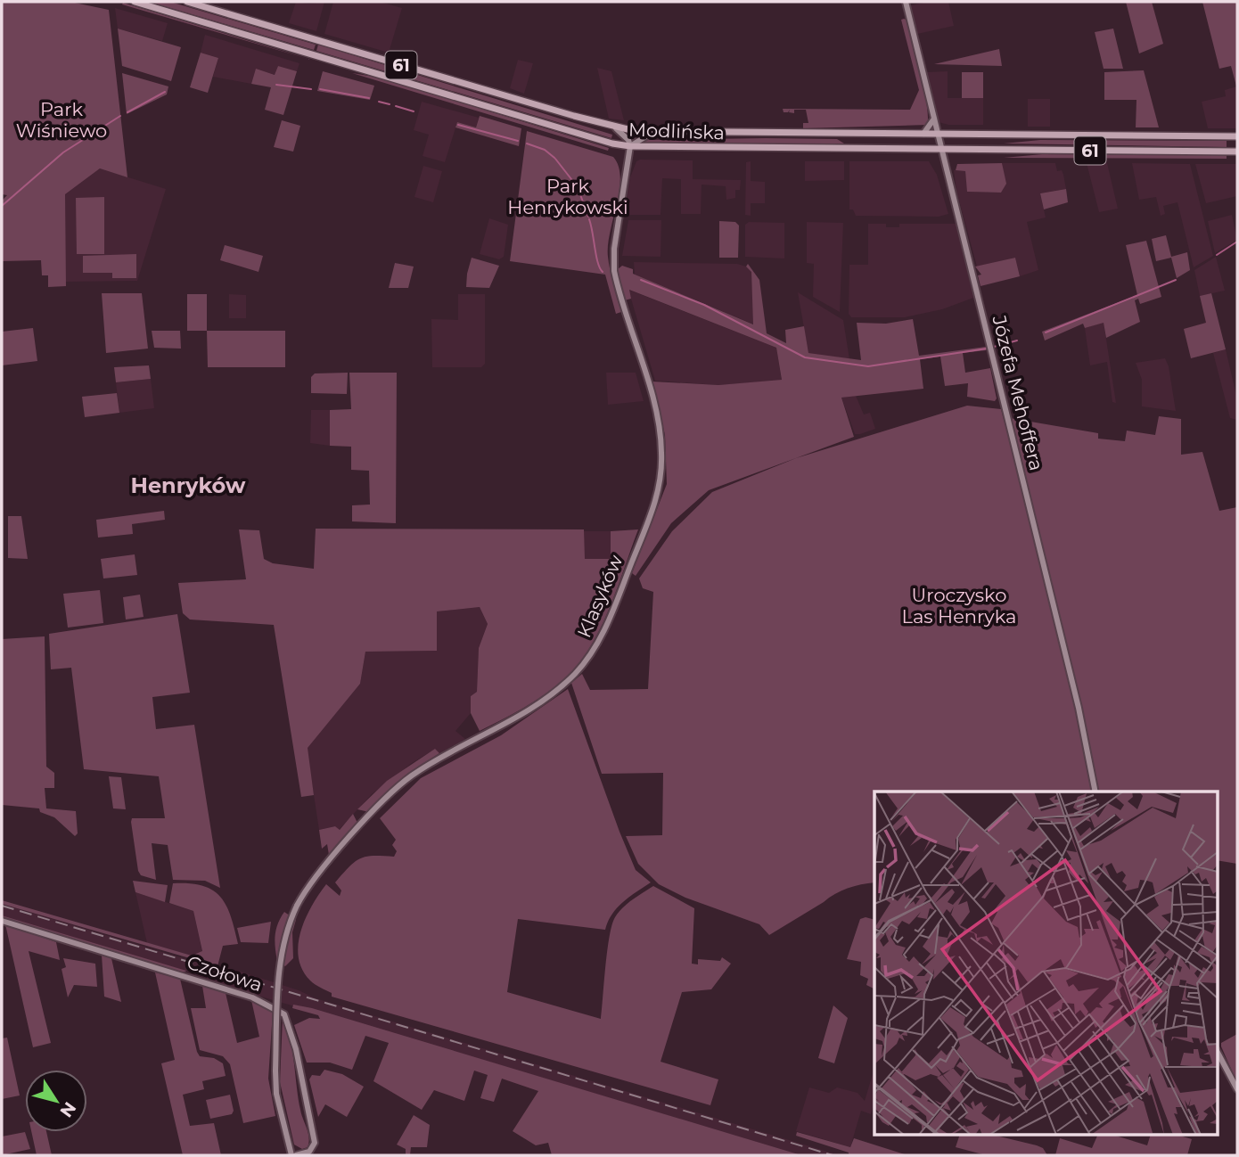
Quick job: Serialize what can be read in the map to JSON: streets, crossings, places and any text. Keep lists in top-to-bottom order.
{
  "streets": {
    "main road": ["61", "Modlińska"],
    "street": ["Józefa Mehoffera", "Klasyków", "Czołowa"]
  },
  "crossings": [
    ["Modlińska", "Józefa Mehoffera"],
    ["Modlińska", "Klasyków"],
    ["Klasyków", "Czołowa"]
  ],
  "districts": ["Henryków"],
  "parks": ["Park Wiśniewo", "Park Henrykowski", "Uroczysko Las Henryka"],
  "north": "bottom right"
}
